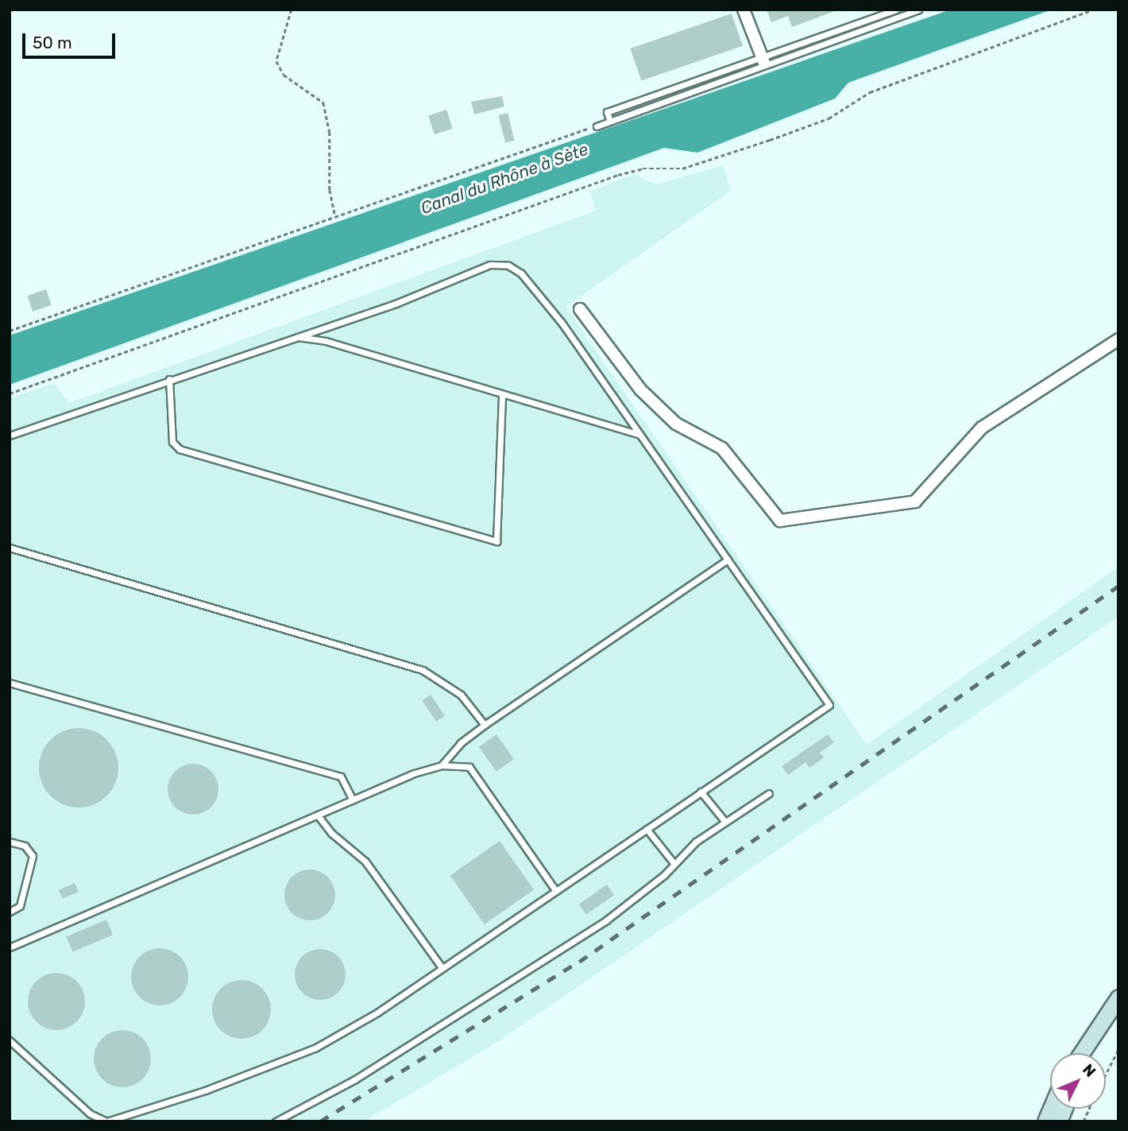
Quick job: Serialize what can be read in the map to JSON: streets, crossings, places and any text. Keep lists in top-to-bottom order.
{
  "water": ["Canal du Rhône à Sète"],
  "scale_bar": "50 m",
  "north": "top right"
}
